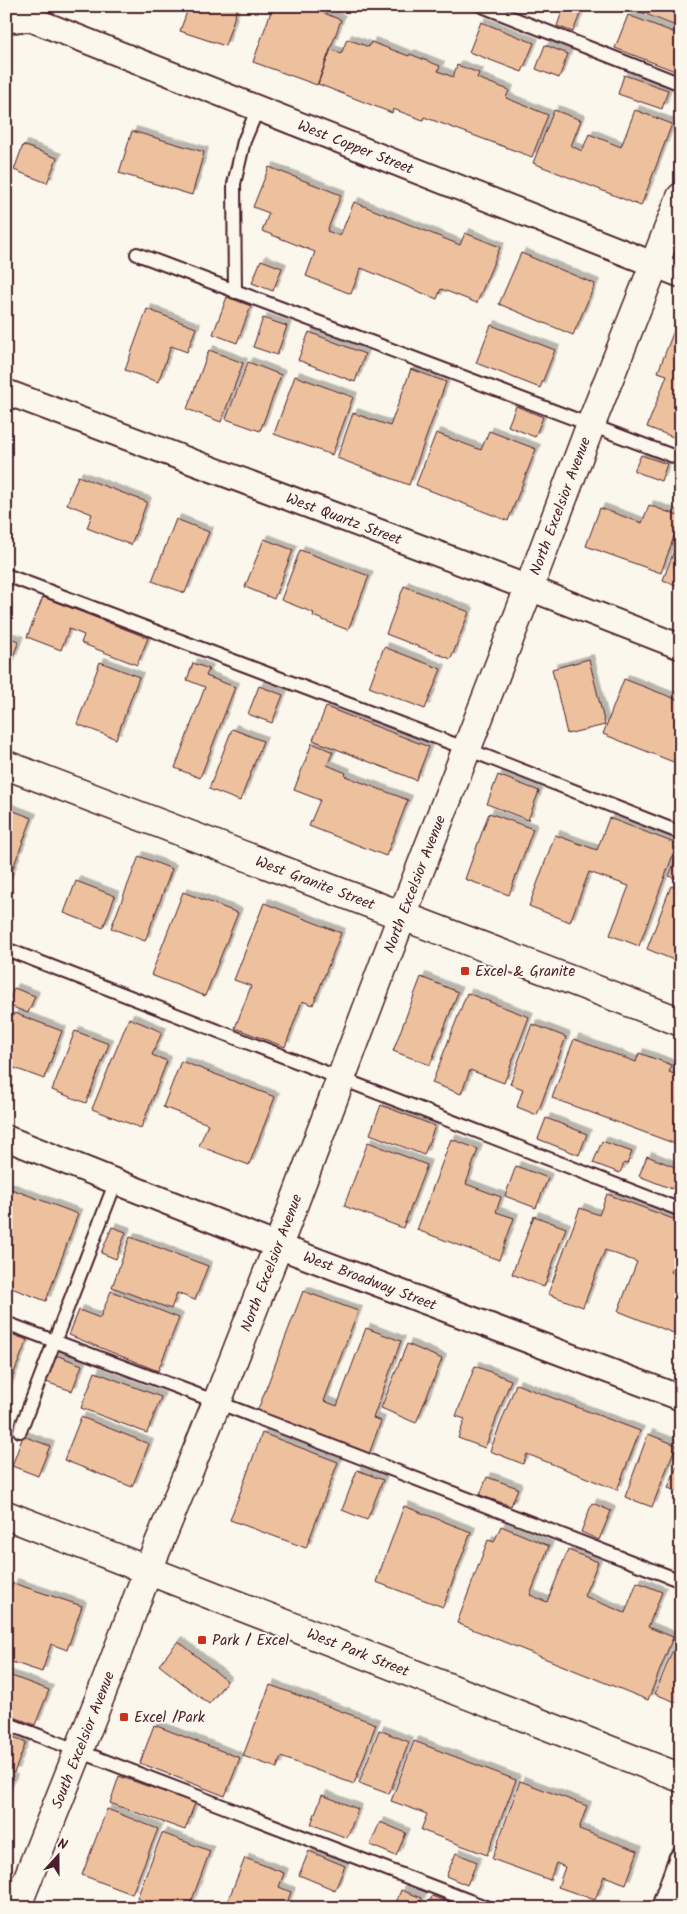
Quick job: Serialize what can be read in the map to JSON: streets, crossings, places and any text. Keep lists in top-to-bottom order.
{
  "streets": {
    "street": [
      "West Copper Street",
      "North Excelsior Avenue",
      "West Quartz Street",
      "West Granite Street",
      "West Broadway Street",
      "West Park Street",
      "South Excelsior Avenue"
    ]
  },
  "crossings": [
    ["West Copper Street", "North Excelsior Avenue"],
    ["North Excelsior Avenue", "West Quartz Street"],
    ["North Excelsior Avenue", "West Granite Street"],
    ["North Excelsior Avenue", "West Broadway Street"],
    ["North Excelsior Avenue", "West Park Street"],
    ["North Excelsior Avenue", "South Excelsior Avenue"],
    ["West Park Street", "South Excelsior Avenue"]
  ],
  "places": {
    "transit": ["Excel & Granite", "Park / Excel", "Excel /Park"]
  },
  "north": "top"
}
